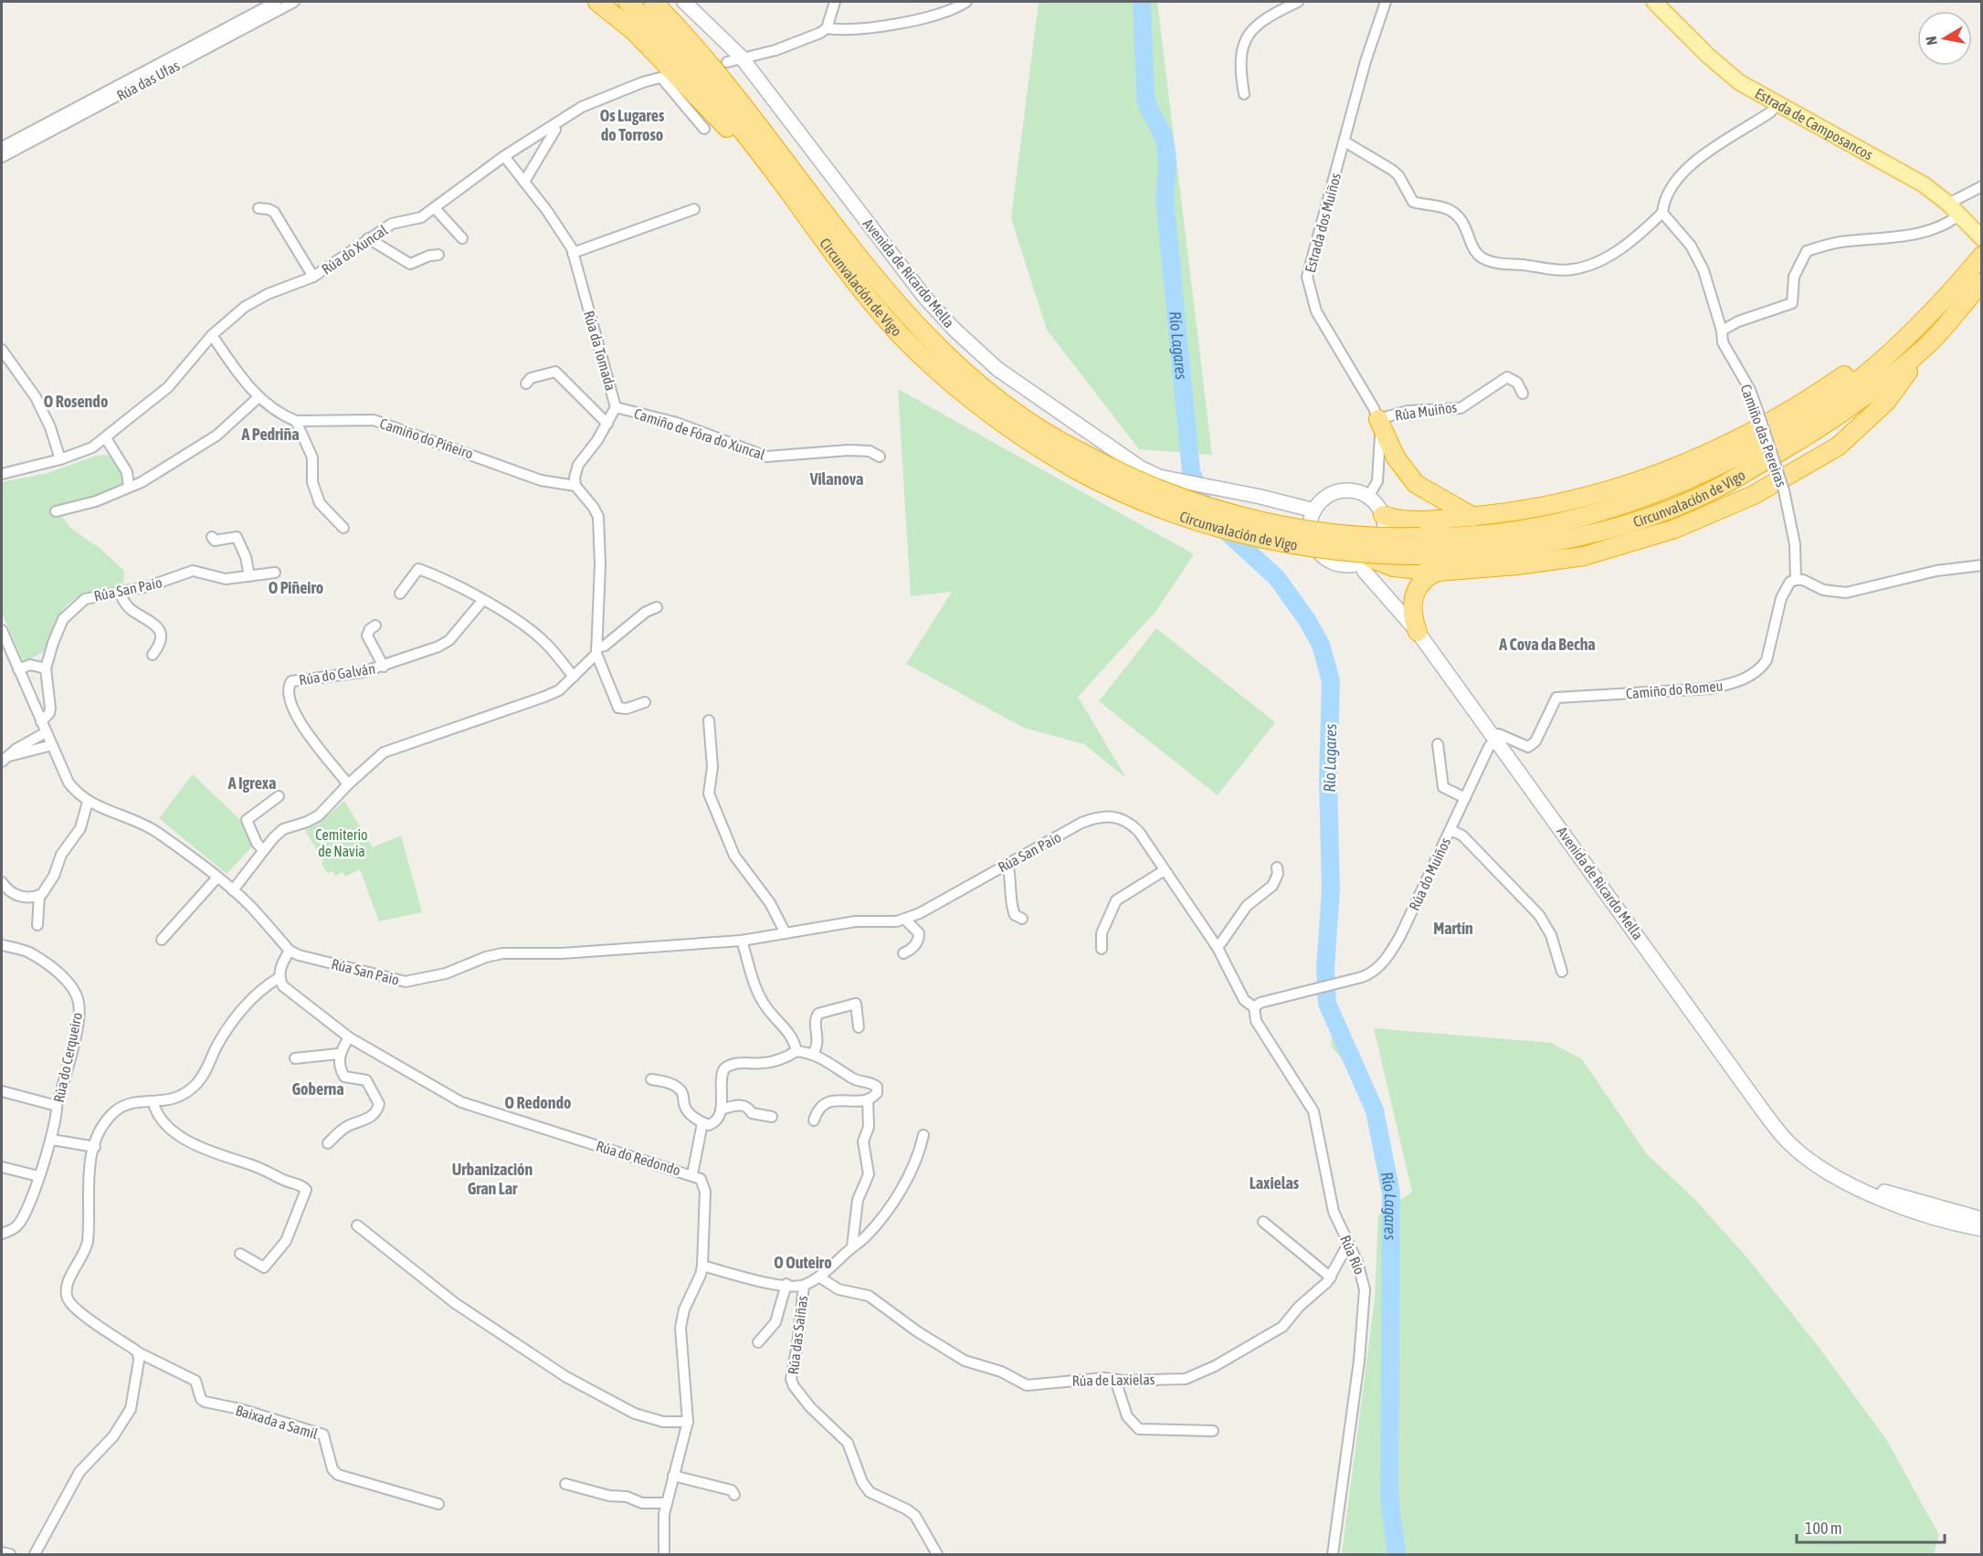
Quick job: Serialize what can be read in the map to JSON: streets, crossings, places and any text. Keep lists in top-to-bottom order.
{
  "streets": {
    "highway": ["Circunvalación de Vigo"],
    "main road": ["Estrada de Camposancos", "Avenida de Ricardo Mella"],
    "street": [
      "Rúa das Ufas",
      "Estrada dos Muíños",
      "Rúa do Xuncal",
      "Rúa da Tomada",
      "Rúa Muíños",
      "Camiño de Fóra do Xuncal",
      "Camiño das Pereiras",
      "Camiño do Piñeiro",
      "Rúa San Paio",
      "Rúa do Galván",
      "Camiño do Romeu",
      "Rúa do Muiños",
      "Rúa do Cerqueiro",
      "Rúa do Redondo",
      "Rúa Río",
      "Rúa das Saíñas",
      "Rúa de Laxielas",
      "Baixada a Samil"
    ]
  },
  "crossings": [
    ["Estrada dos Muíños", "Avenida de Ricardo Mella"],
    ["Estrada dos Muíños", "Rúa Muíños"],
    ["Rúa do Xuncal", "Rúa da Tomada"],
    ["Avenida de Ricardo Mella", "Camiño do Romeu"],
    ["Avenida de Ricardo Mella", "Rúa do Muiños"],
    ["Rúa da Tomada", "Camiño de Fóra do Xuncal"],
    ["Rúa da Tomada", "Camiño do Piñeiro"],
    ["Camiño das Pereiras", "Camiño do Romeu"],
    ["Rúa San Paio", "Rúa do Muiños"],
    ["Rúa San Paio", "Rúa Río"],
    ["Camiño do Romeu", "Rúa do Muiños"],
    ["Rúa do Muiños", "Rúa Río"],
    ["Rúa do Redondo", "Baixada a Samil"],
    ["Rúa Río", "Rúa de Laxielas"]
  ],
  "districts": [
    "Os Lugares do Torroso",
    "O Rosendo",
    "A Pedriña",
    "Vilanova",
    "O Piñeiro",
    "A Cova da Becha",
    "A Igrexa",
    "Martín",
    "Goberna",
    "O Redondo",
    "Urbanización Gran Lar",
    "Laxielas",
    "O Outeiro"
  ],
  "water": ["Río Lagares"],
  "parks": ["Cemiterio de Navia"],
  "scale_bar": "100 m",
  "north": "left"
}
